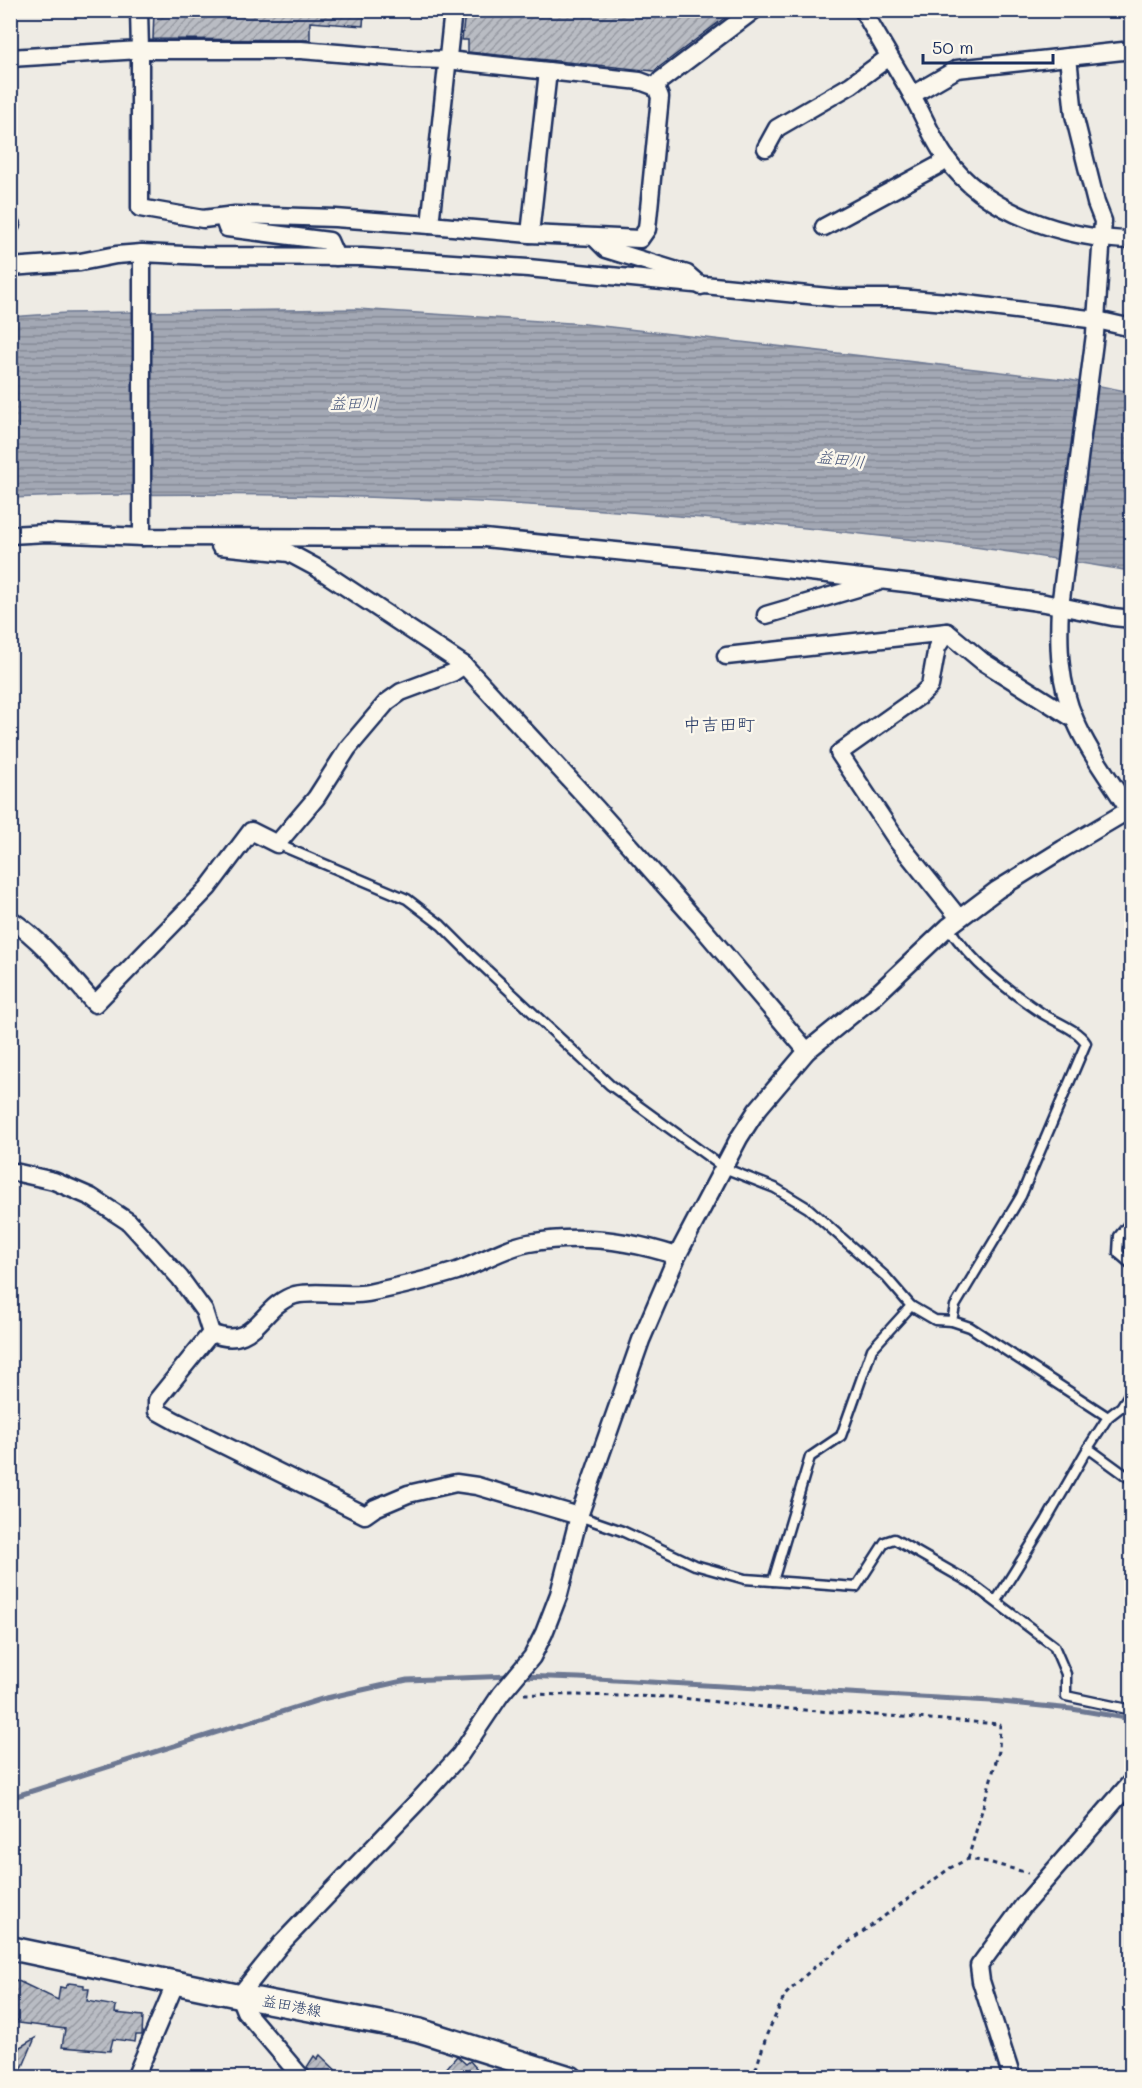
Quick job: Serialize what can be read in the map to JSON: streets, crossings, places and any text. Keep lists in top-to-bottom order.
{
  "streets": {
    "main road": ["益田港線"]
  },
  "districts": ["中吉田町"],
  "water": ["益田川"],
  "scale_bar": "50 m"
}
